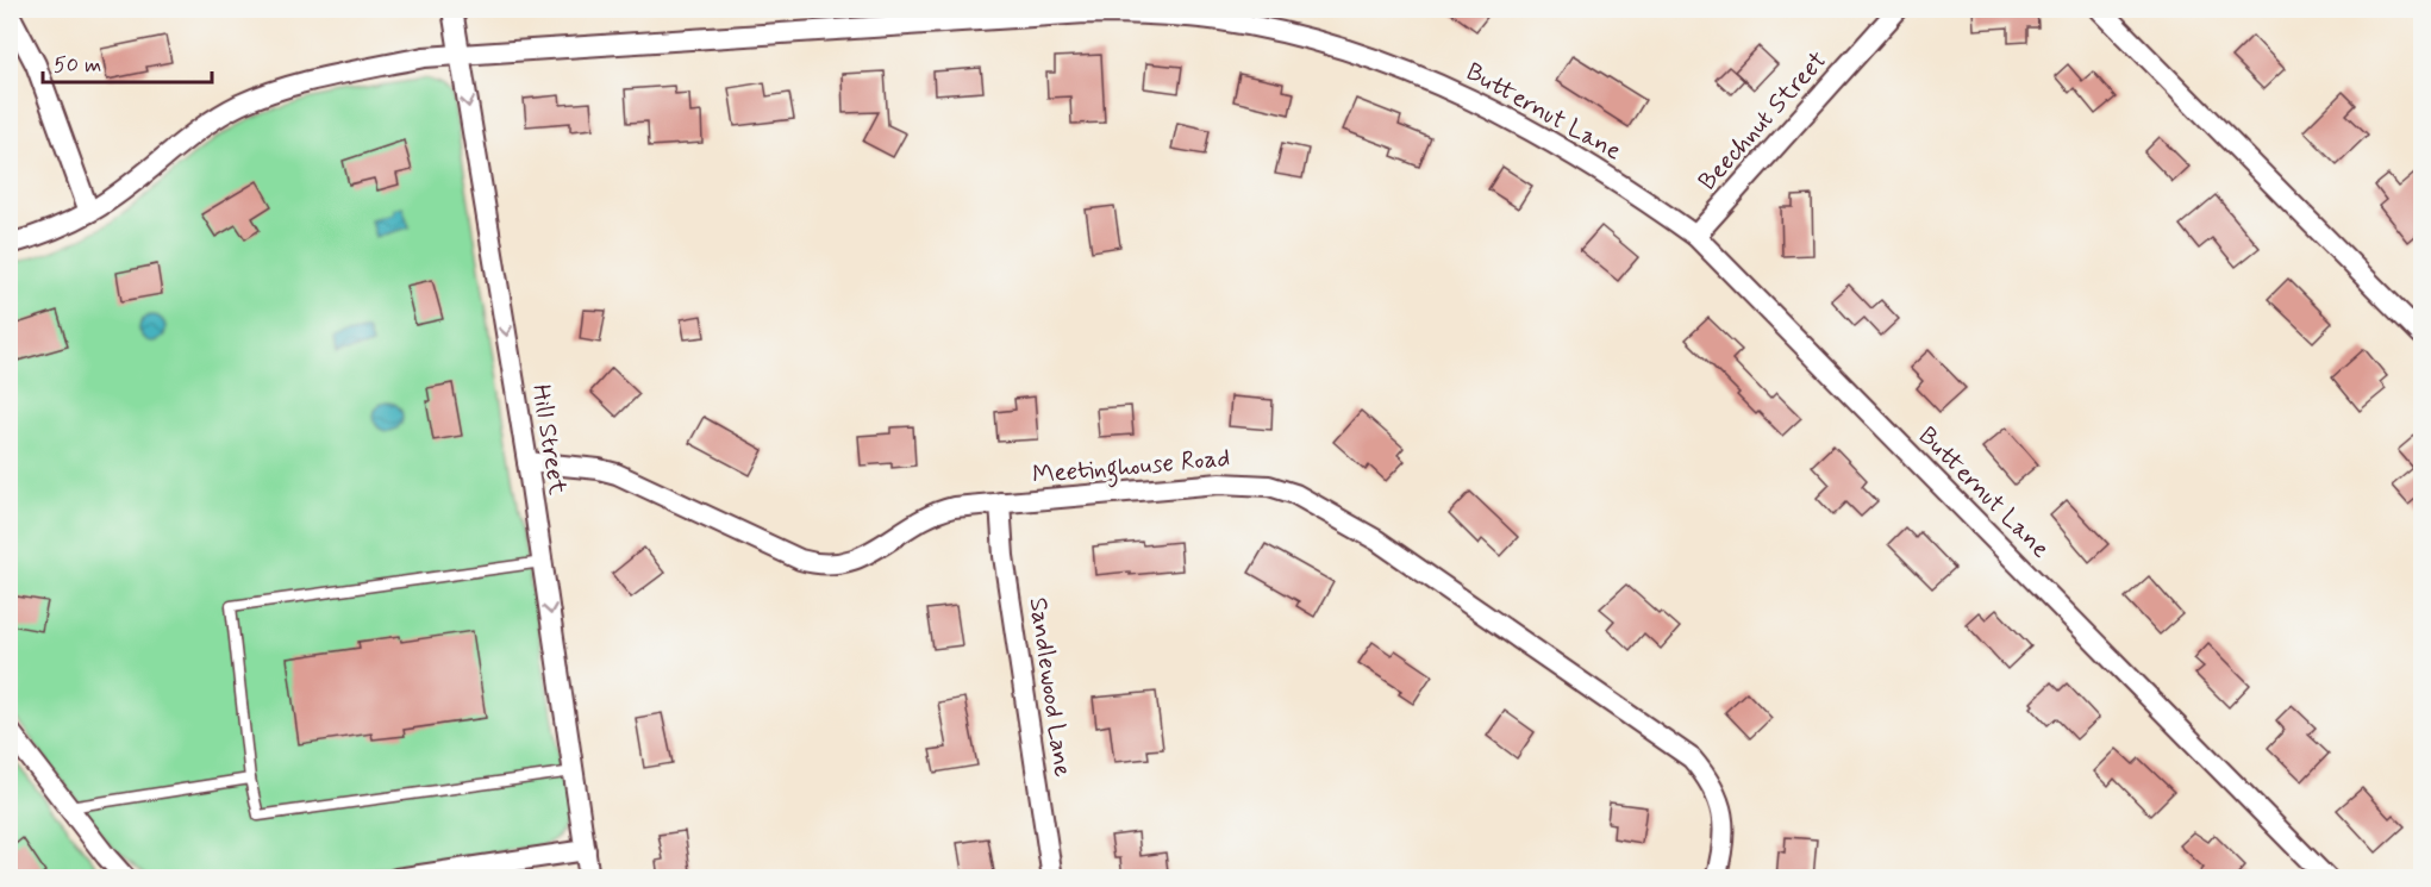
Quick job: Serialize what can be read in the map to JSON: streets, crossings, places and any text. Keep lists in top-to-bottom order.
{
  "streets": {
    "street": [
      "Butternut Lane",
      "Beechnut Street",
      "Hill Street",
      "Meetinghouse Road",
      "Sandlewood Lane"
    ]
  },
  "crossings": [
    ["Butternut Lane", "Beechnut Street"],
    ["Butternut Lane", "Hill Street"],
    ["Hill Street", "Meetinghouse Road"],
    ["Meetinghouse Road", "Sandlewood Lane"]
  ],
  "one_way": ["Hill Street"],
  "scale_bar": "50 m"
}
